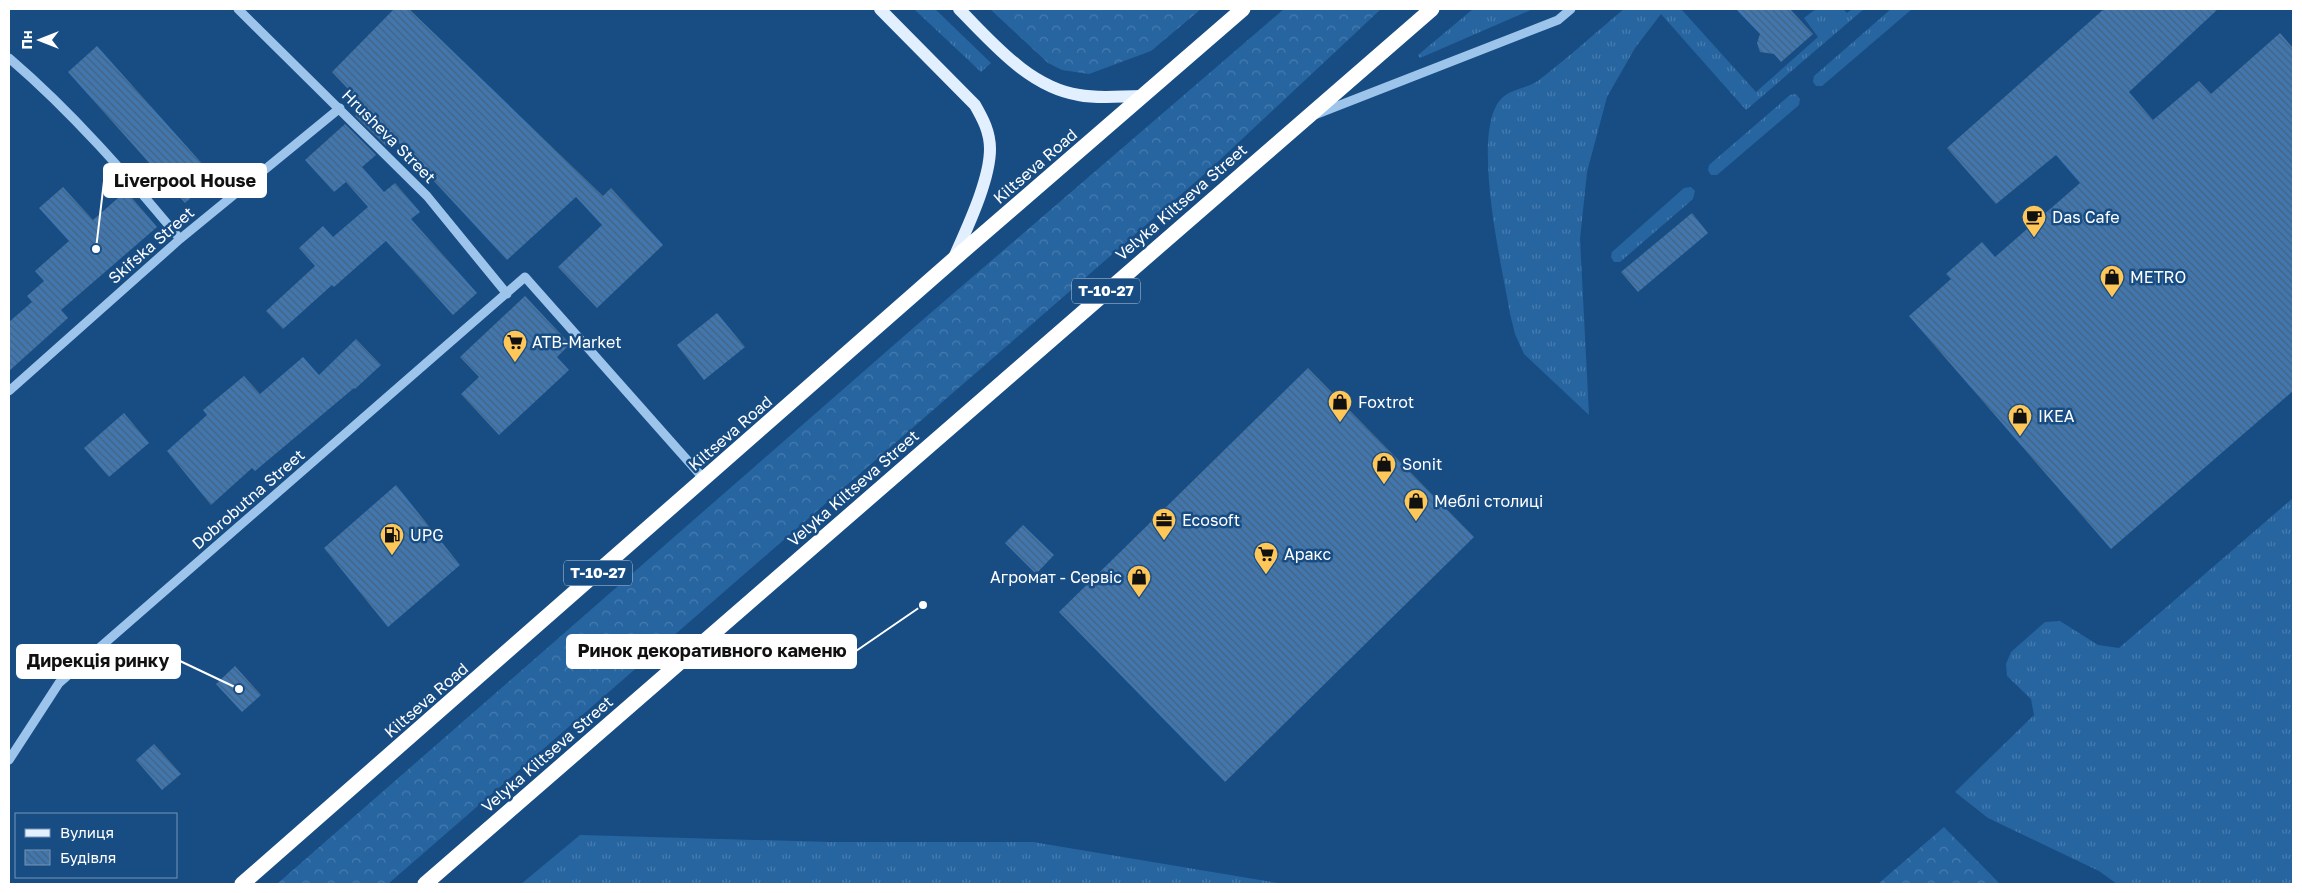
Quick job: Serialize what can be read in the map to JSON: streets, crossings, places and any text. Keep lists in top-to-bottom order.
{
  "streets": {
    "highway": ["Kiltseva Road", "Velyka Kiltseva Street", "Т-10-27"],
    "street": ["Hrusheva Street", "Skifska Street", "Dobrobutna Street"]
  },
  "crossings": [
    ["Hrusheva Street", "Skifska Street"],
    ["Hrusheva Street", "Dobrobutna Street"],
    ["Kiltseva Road", "Dobrobutna Street"],
    ["Velyka Kiltseva Street", "Т-10-27"]
  ],
  "places": {
    "cafe": ["Das Cafe"],
    "other": ["Liverpool House", "Ринок декоративного каменю", "Дирекція ринку"],
    "shop": [
      "METRO",
      "Foxtrot",
      "IKEA",
      "Sonit",
      "Меблі столиці",
      "Агромат - Сервіс"
    ],
    "supermarket": ["ATB-Market", "Аракс"],
    "office": ["Ecosoft"],
    "fuel station": ["UPG"]
  },
  "legend": ["Вулиця", "Будівля"],
  "north": "left"
}
